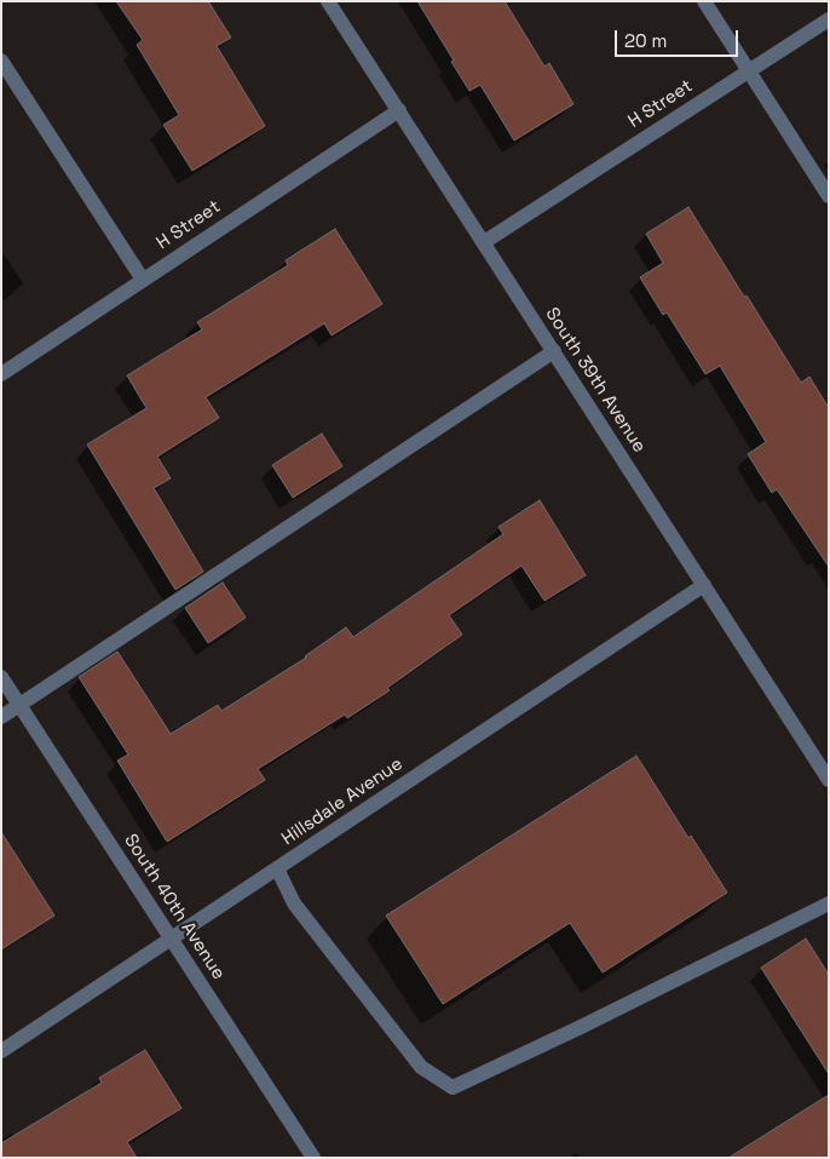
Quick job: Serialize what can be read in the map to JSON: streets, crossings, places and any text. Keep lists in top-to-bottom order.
{
  "streets": {
    "street": [
      "H Street",
      "South 39th Avenue",
      "Hillsdale Avenue",
      "South 40th Avenue"
    ]
  },
  "crossings": [
    ["H Street", "South 39th Avenue"],
    ["South 39th Avenue", "Hillsdale Avenue"],
    ["Hillsdale Avenue", "South 40th Avenue"]
  ],
  "scale_bar": "20 m"
}
